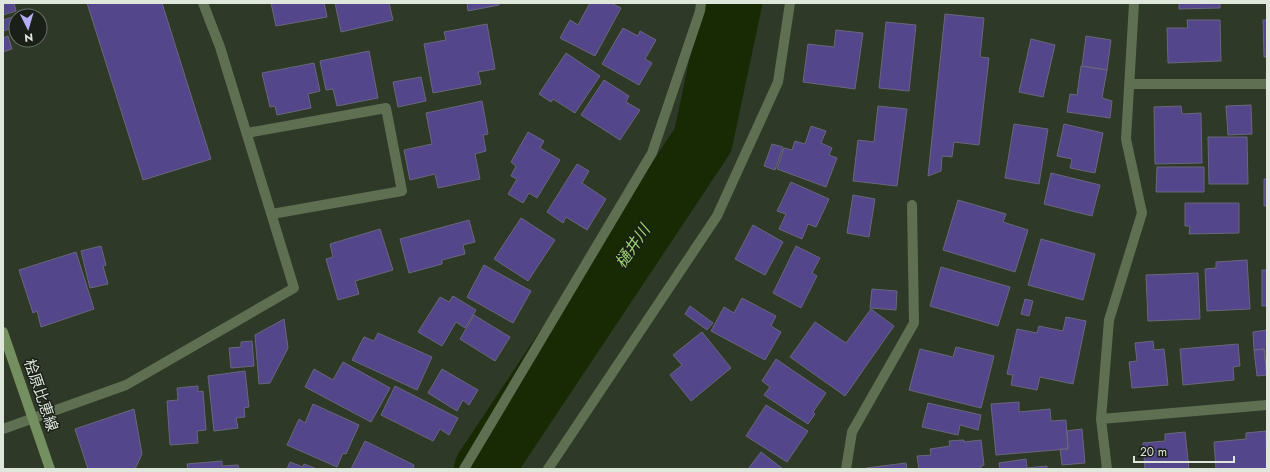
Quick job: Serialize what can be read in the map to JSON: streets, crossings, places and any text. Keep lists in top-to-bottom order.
{
  "streets": {
    "main road": ["桧原比恵線"]
  },
  "water": ["樋井川"],
  "scale_bar": "20 m",
  "north": "bottom"
}
